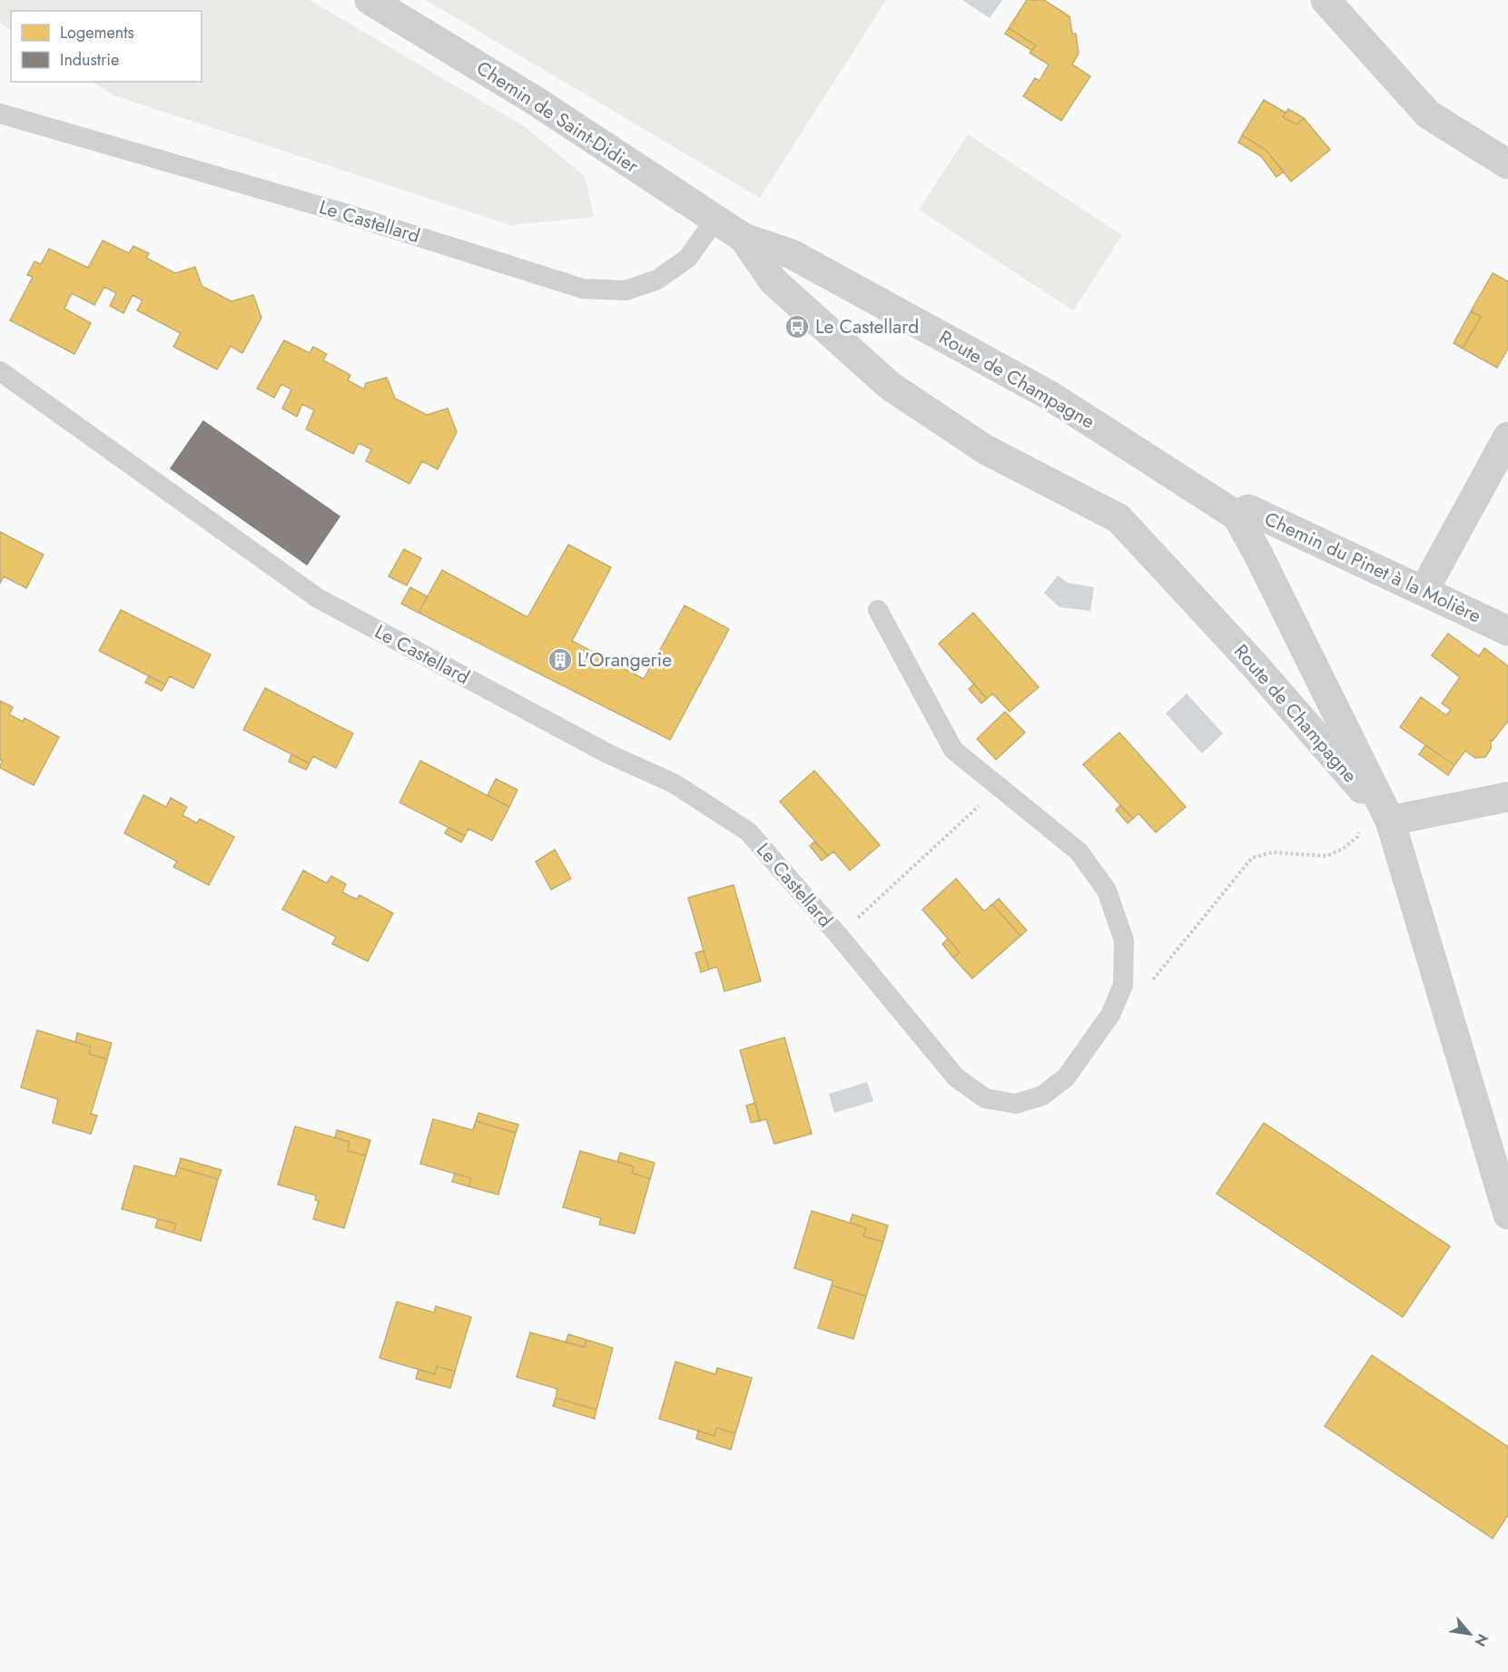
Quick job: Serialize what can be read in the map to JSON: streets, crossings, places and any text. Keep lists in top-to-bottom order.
{
  "streets": {
    "street": ["Chemin de Saint-Didier", "Route de Champagne", "Chemin du Pinet à la Molière"],
    "lane": ["Le Castellard"]
  },
  "crossings": [
    ["Chemin de Saint-Didier", "Le Castellard"],
    ["Chemin de Saint-Didier", "Route de Champagne"],
    ["Route de Champagne", "Chemin du Pinet à la Molière"]
  ],
  "places": {
    "bus stop": ["Le Castellard"],
    "building": ["L'Orangerie"]
  },
  "legend": ["Logements", "Industrie"],
  "north": "bottom right"
}
